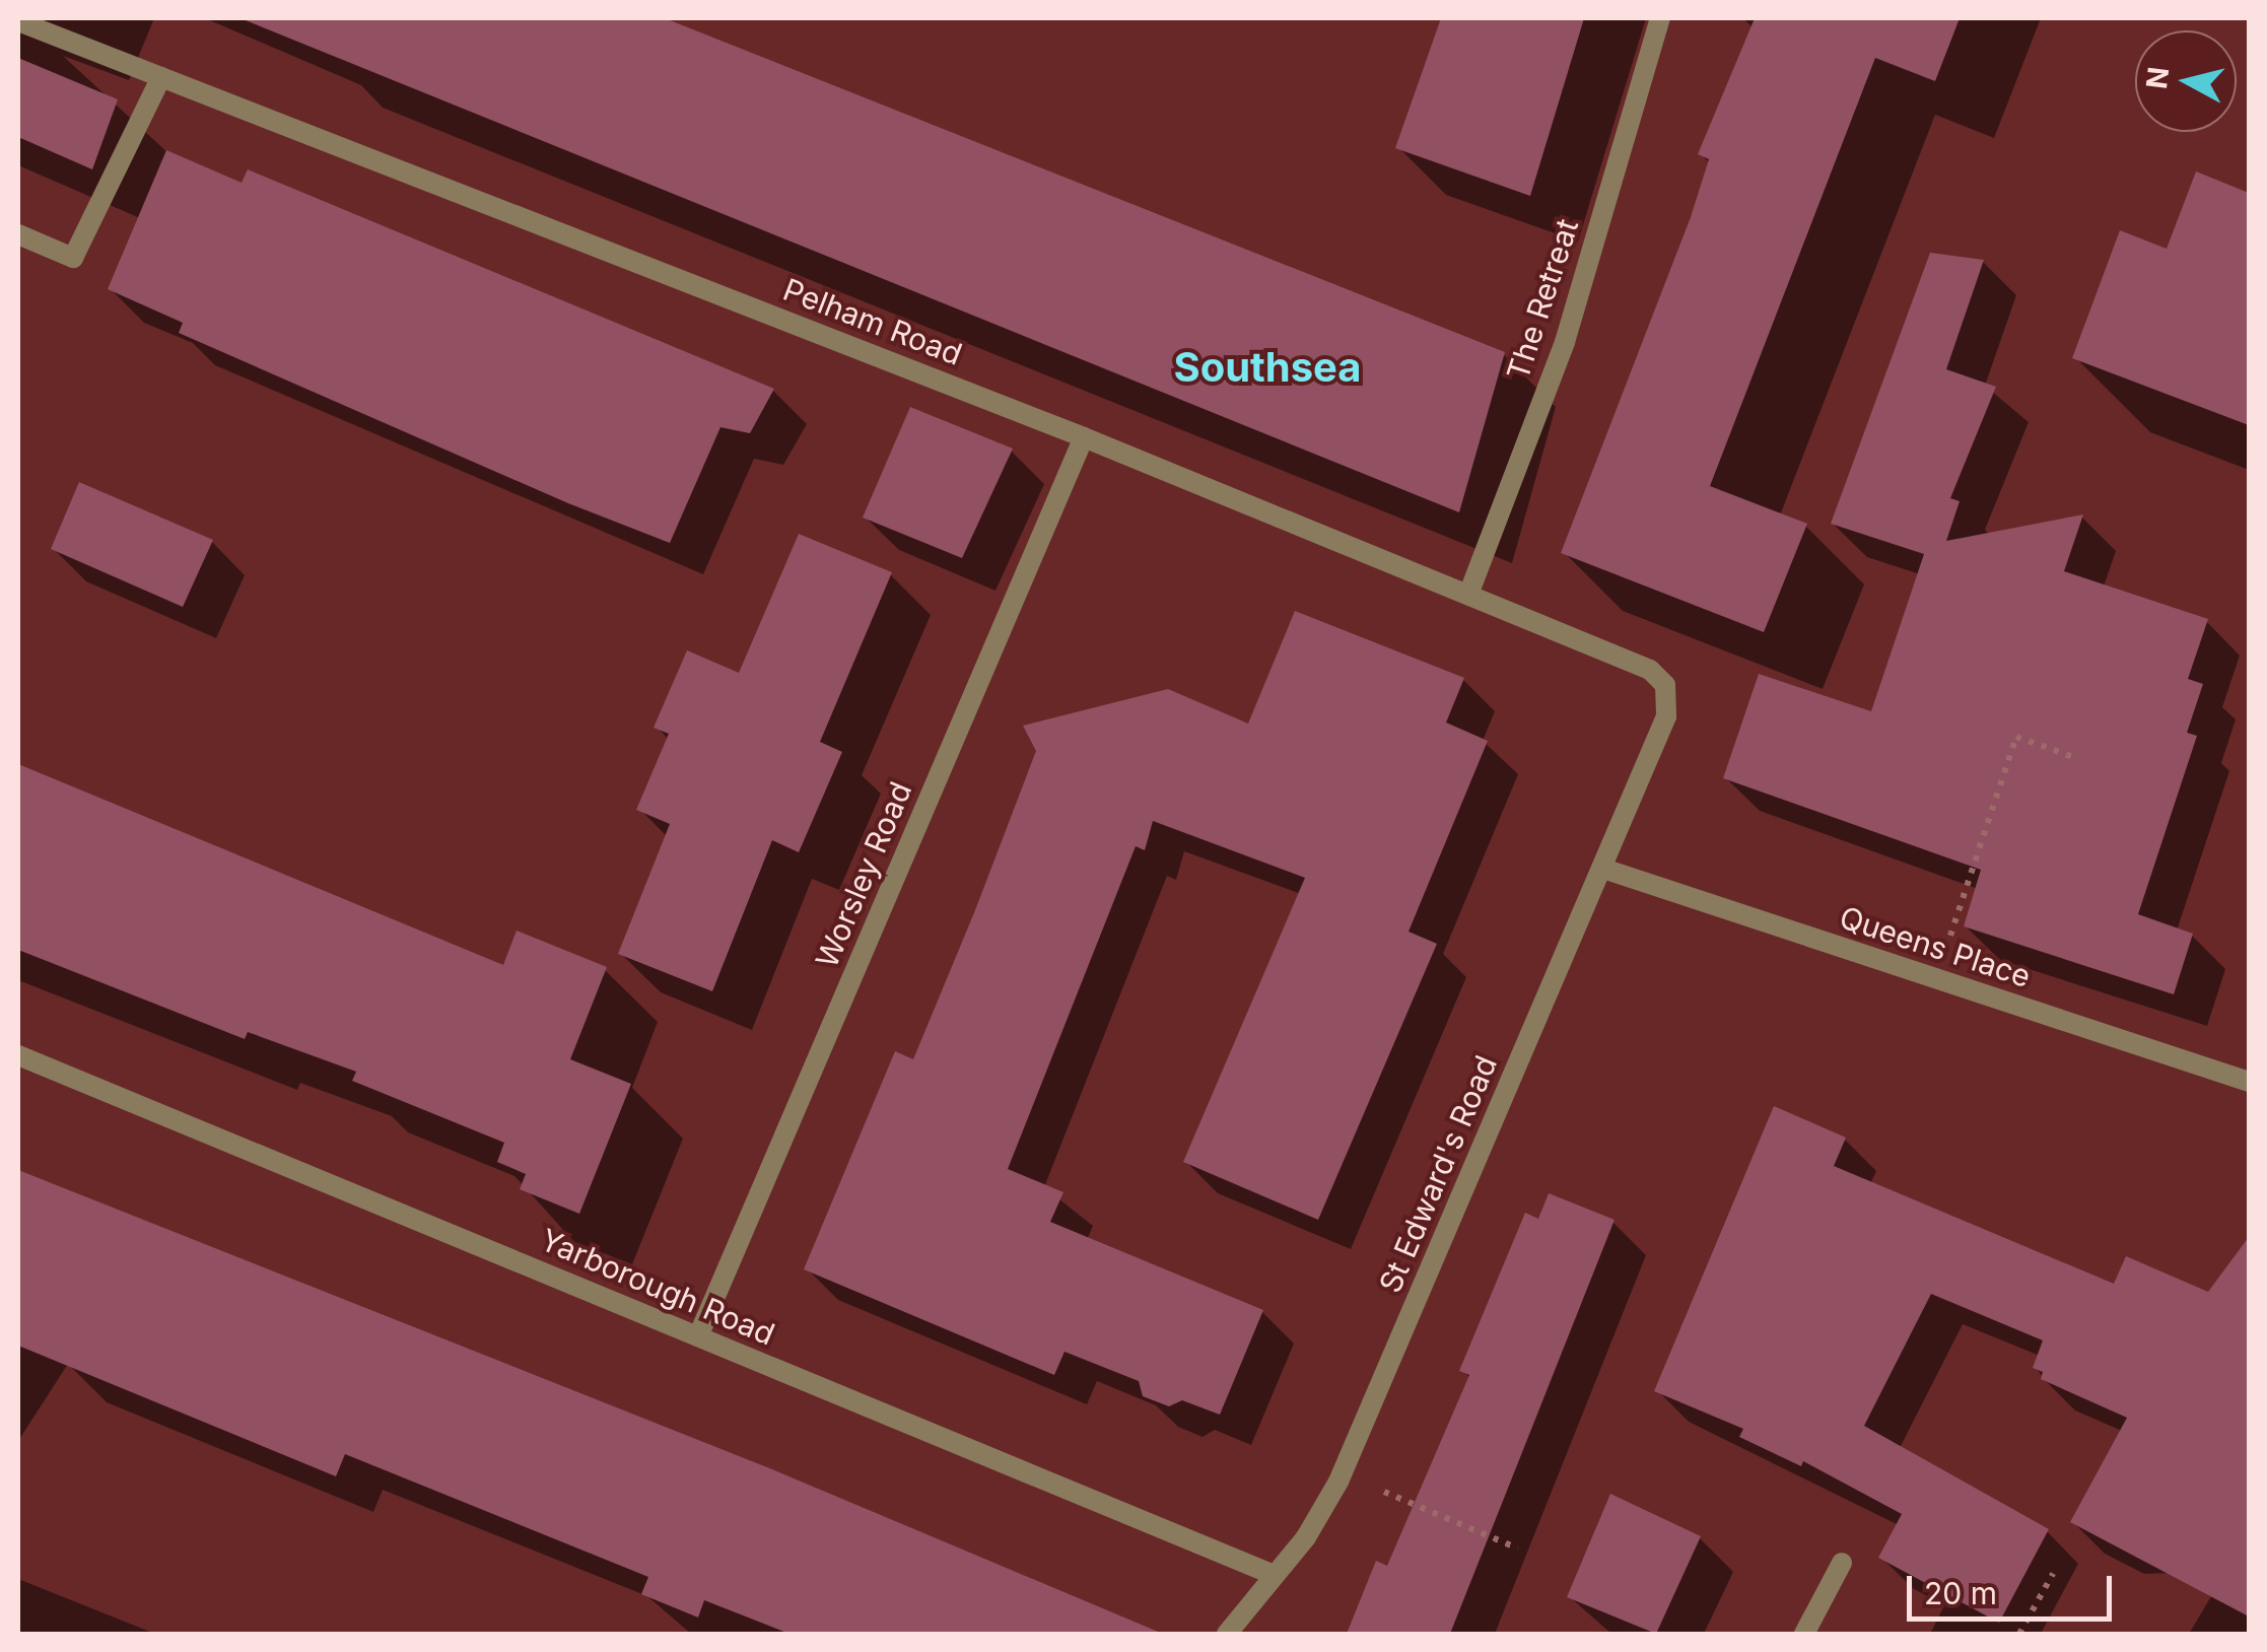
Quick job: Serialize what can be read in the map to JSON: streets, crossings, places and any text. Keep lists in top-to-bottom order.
{
  "streets": {
    "street": [
      "The Retreat",
      "Pelham Road",
      "Worsley Road",
      "Queens Place",
      "St Edward's Road",
      "Yarborough Road"
    ]
  },
  "crossings": [
    ["The Retreat", "Pelham Road"],
    ["Pelham Road", "Worsley Road"],
    ["Pelham Road", "St Edward's Road"],
    ["Worsley Road", "Yarborough Road"],
    ["Queens Place", "St Edward's Road"],
    ["St Edward's Road", "Yarborough Road"]
  ],
  "districts": ["Southsea"],
  "scale_bar": "20 m",
  "north": "left"
}
